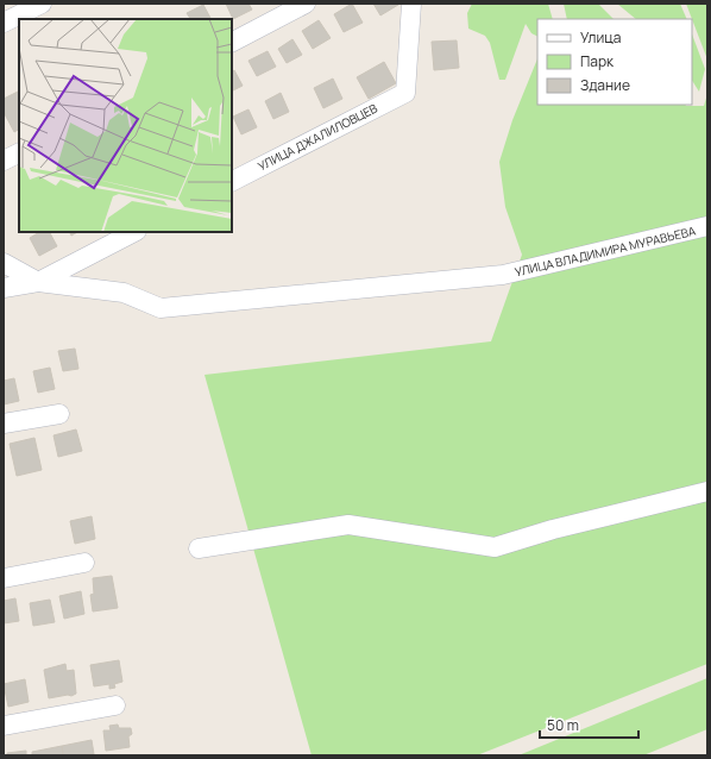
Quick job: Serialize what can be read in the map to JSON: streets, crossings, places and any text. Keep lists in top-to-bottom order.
{
  "streets": {
    "street": ["УЛИЦА ДЖАЛИЛОВЦЕВ", "УЛИЦА ВЛАДИМИРА МУРАВЬЕВА"]
  },
  "legend": ["Улица", "Парк", "Здание"],
  "scale_bar": "50 m"
}
